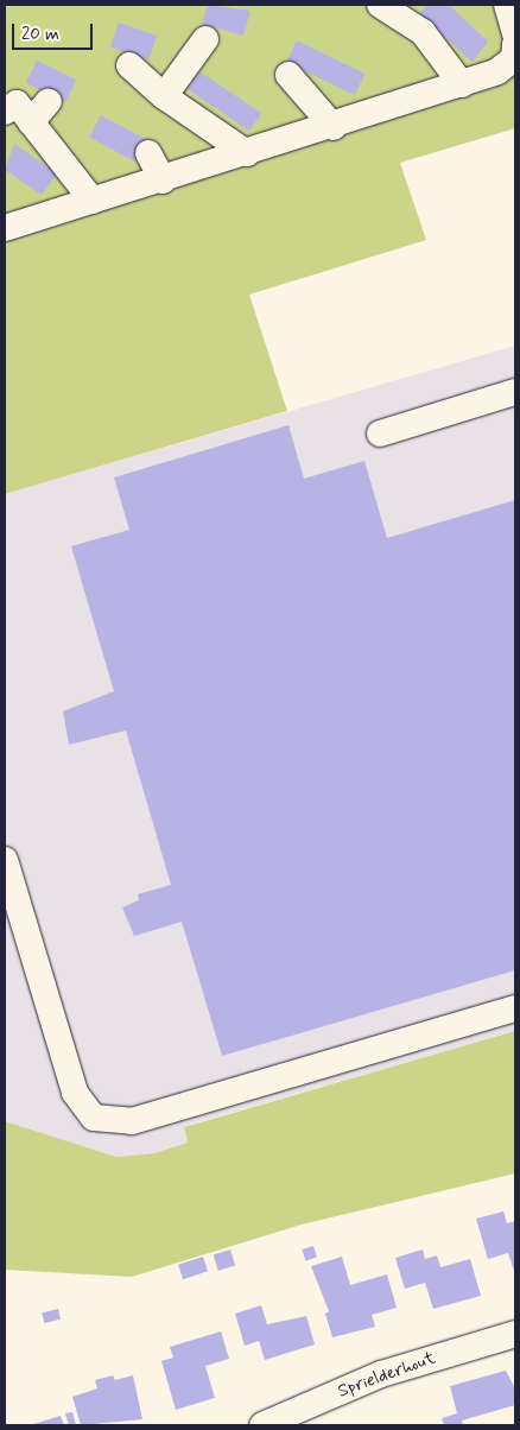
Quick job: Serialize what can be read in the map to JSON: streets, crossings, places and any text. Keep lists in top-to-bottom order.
{
  "streets": {
    "street": ["Sprielderhout"]
  },
  "scale_bar": "20 m"
}
